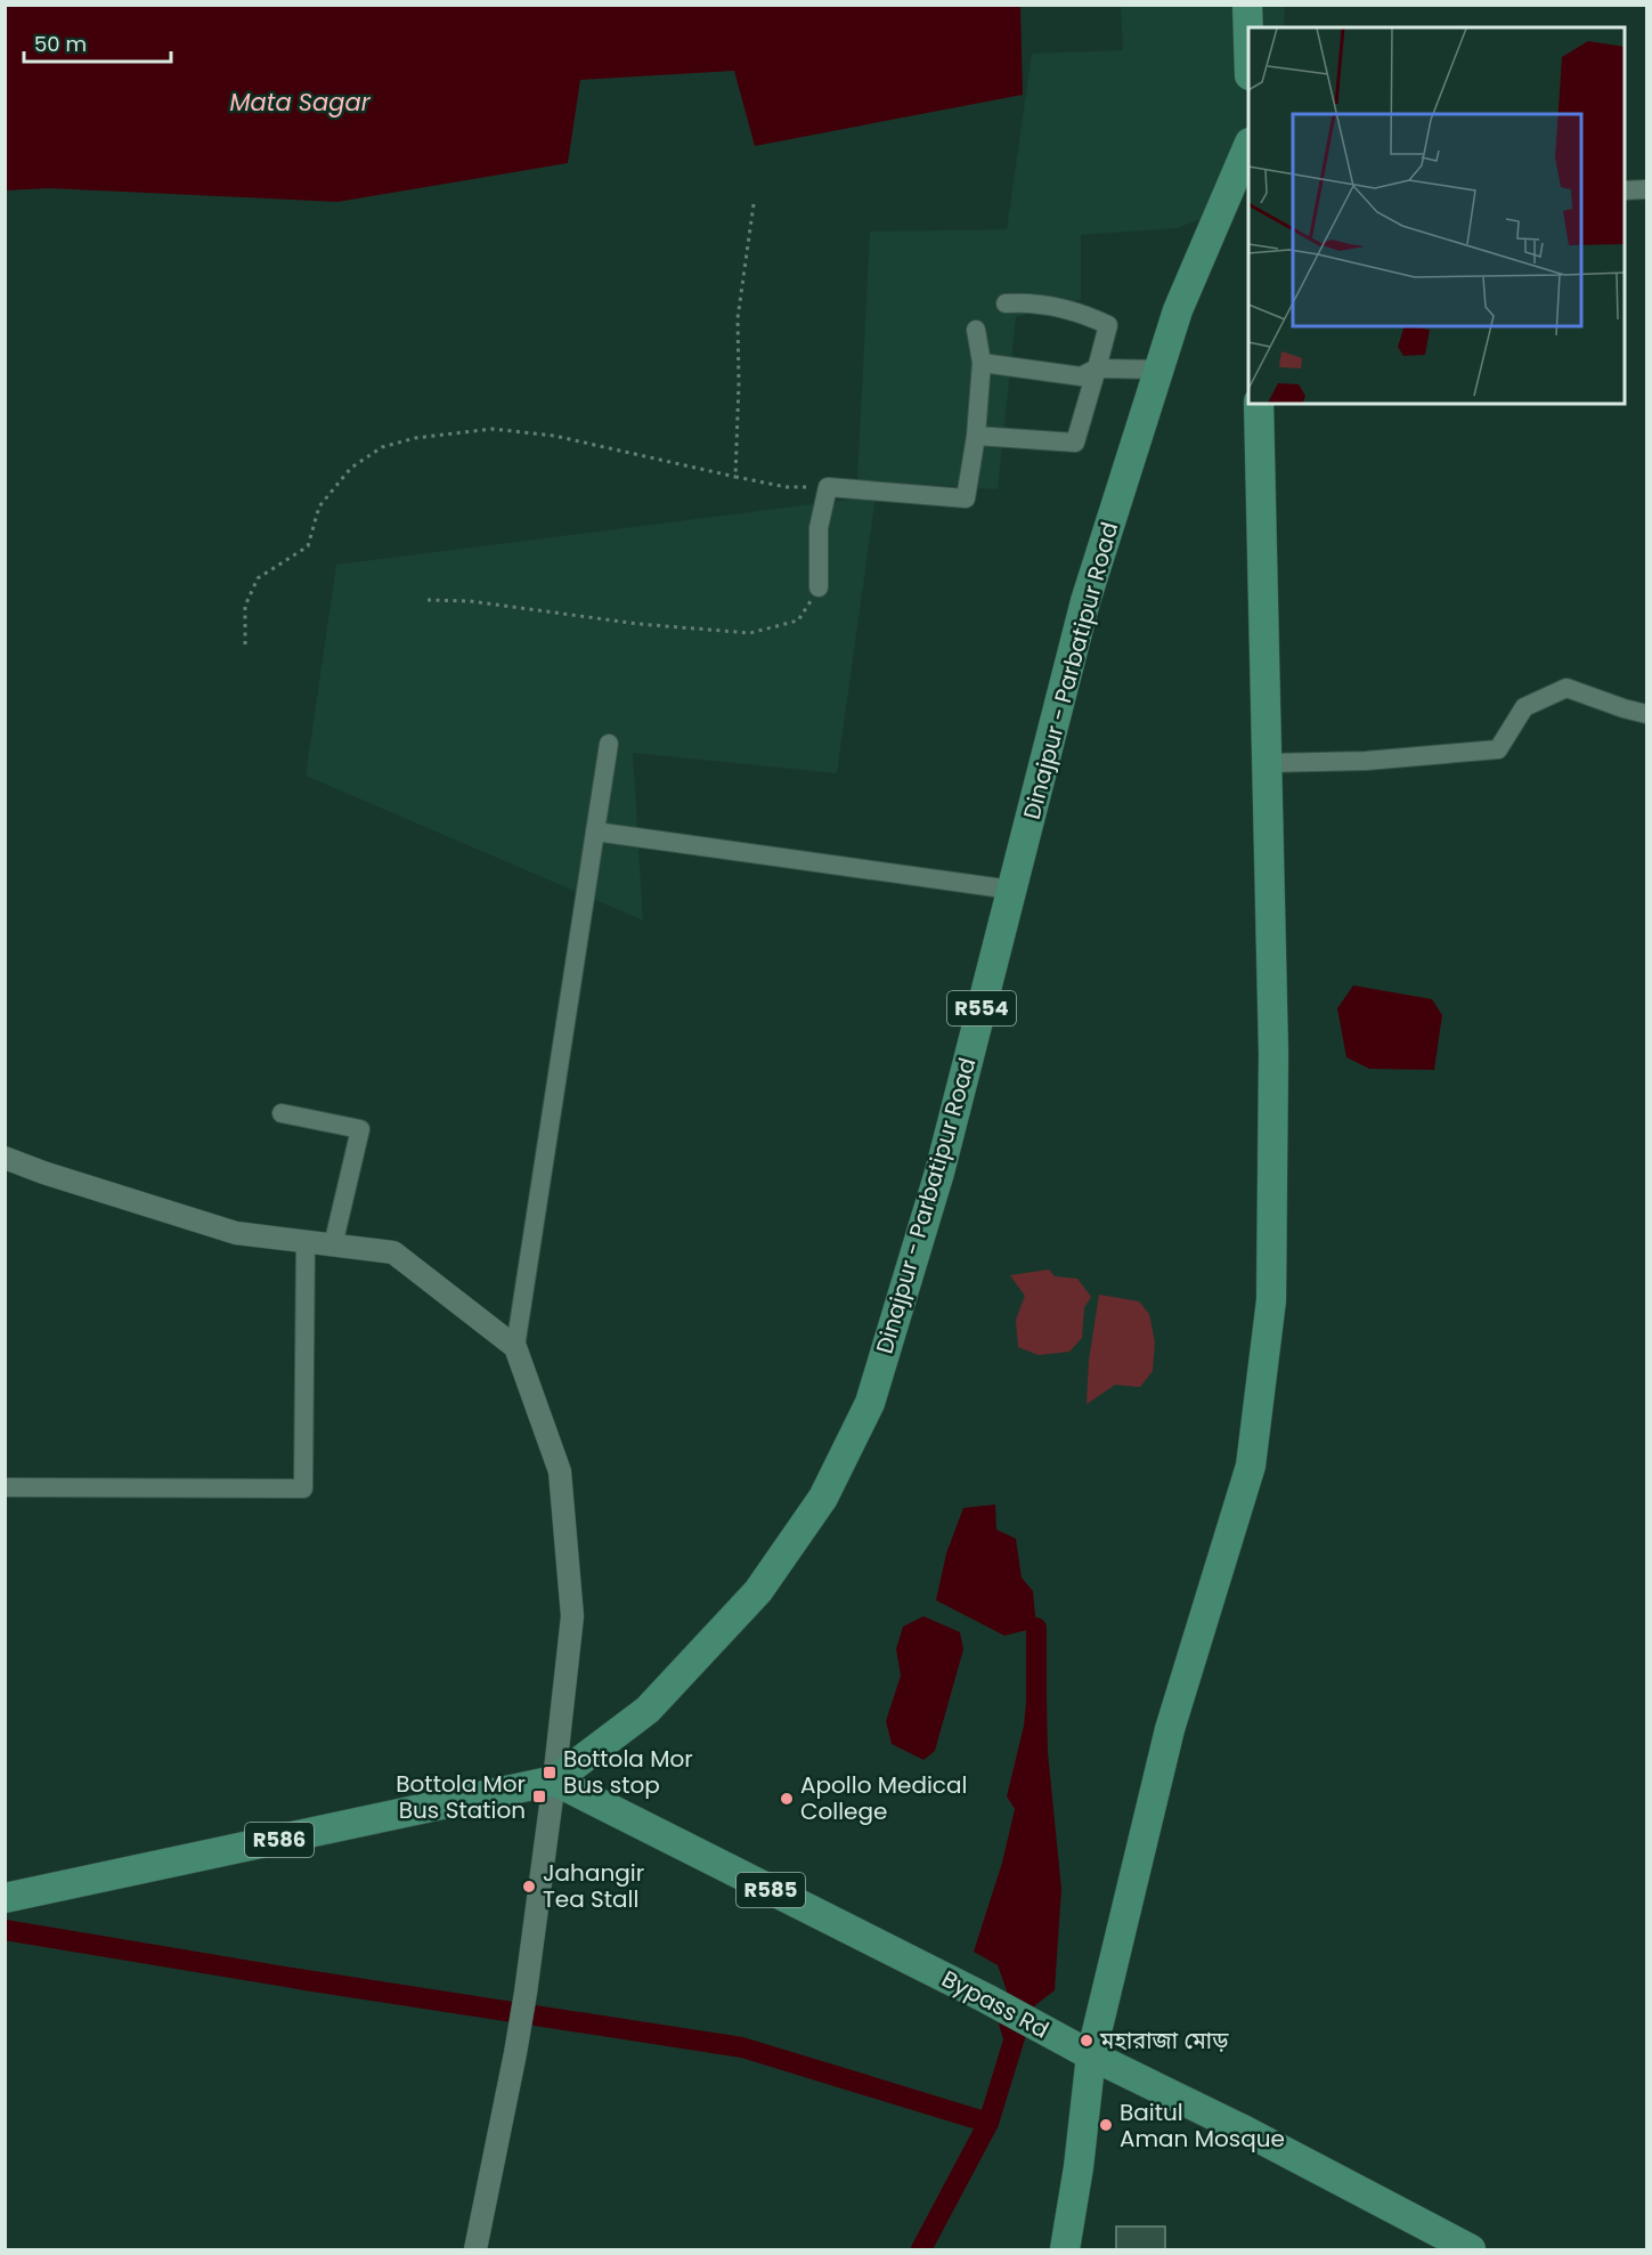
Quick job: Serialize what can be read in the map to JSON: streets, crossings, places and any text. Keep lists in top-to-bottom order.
{
  "streets": {
    "main road": [
      "Dinajpur - Parbatipur Road",
      "R554",
      "R586",
      "R585",
      "Bypass Rd"
    ]
  },
  "crossings": [
    ["Dinajpur - Parbatipur Road", "R586"],
    ["Dinajpur - Parbatipur Road", "Bypass Rd"],
    ["R586", "Bypass Rd"]
  ],
  "water": ["Mata Sagar"],
  "places": {
    "transit": ["Bottola Mor Bus stop", "Bottola Mor Bus Station"],
    "other": [
      "Apollo Medical College",
      "Jahangir Tea Stall",
      "মহারাজা মোড়",
      "Baitul Aman Mosque"
    ]
  },
  "scale_bar": "50 m"
}
